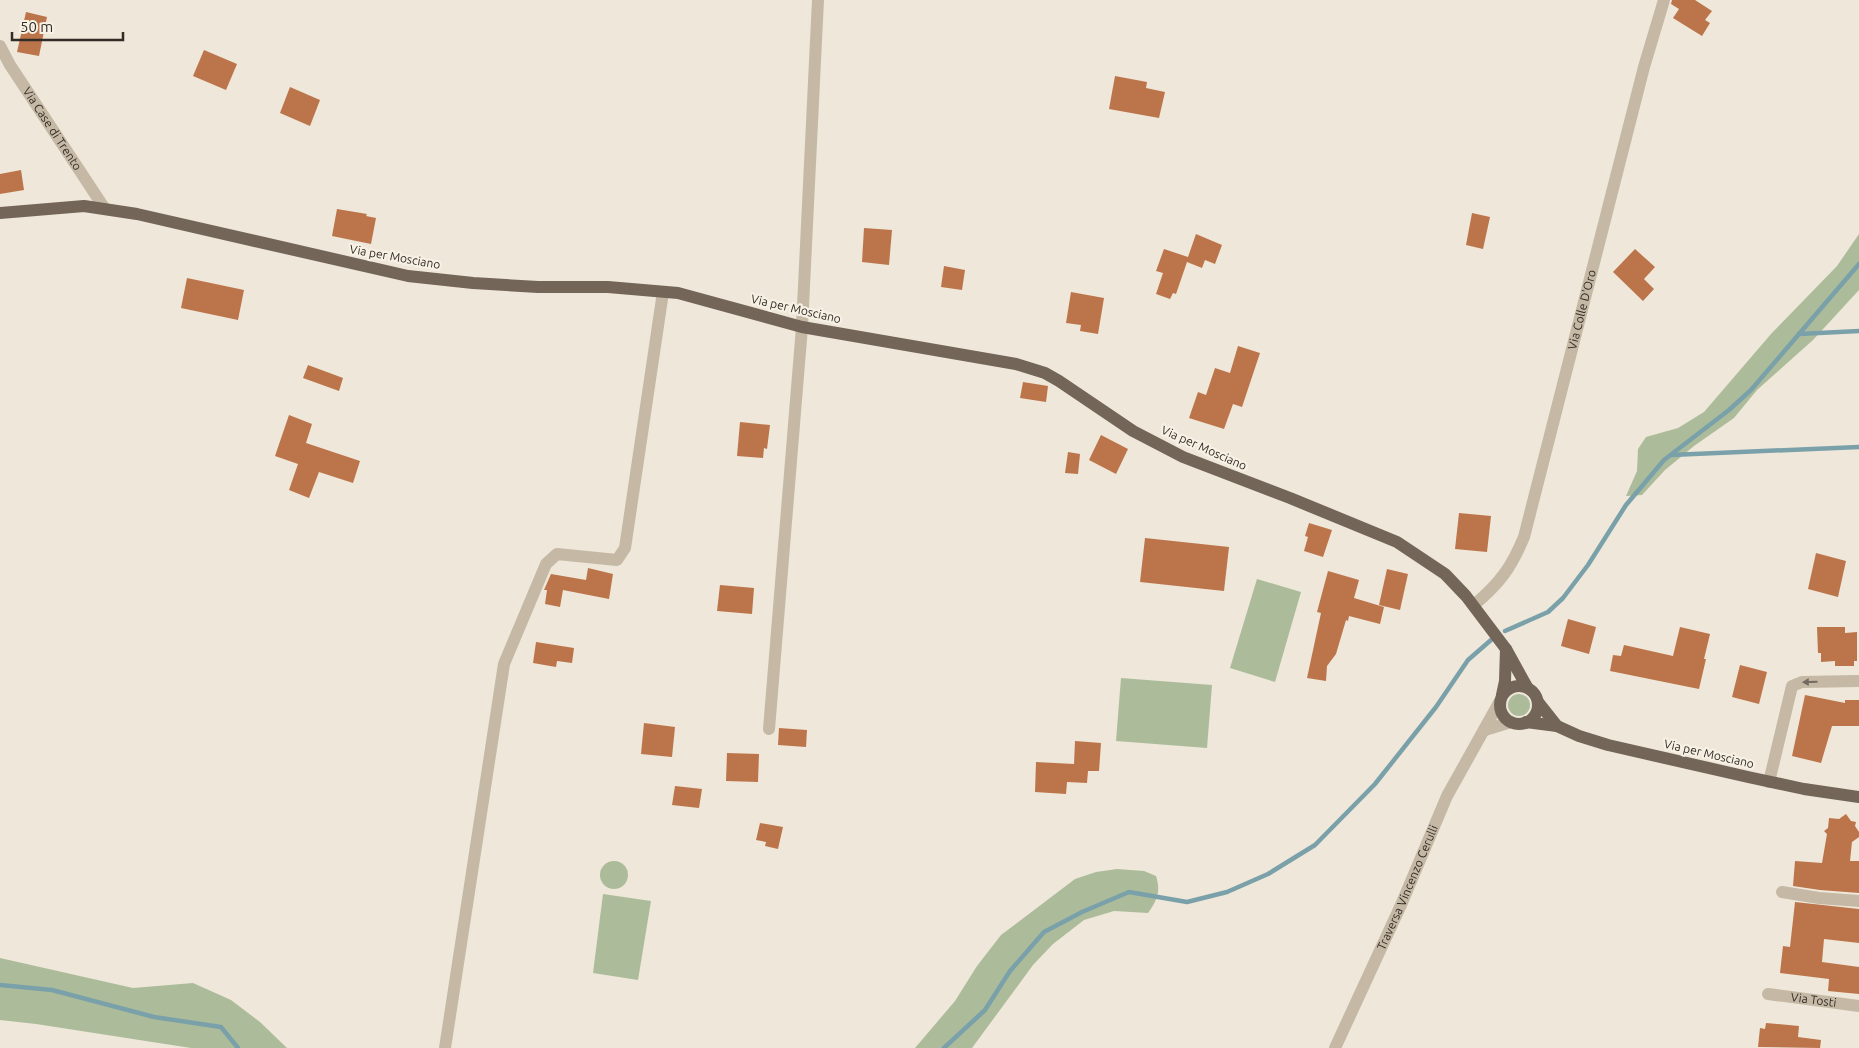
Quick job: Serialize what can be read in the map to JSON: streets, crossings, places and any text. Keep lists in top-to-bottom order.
{
  "streets": {
    "main road": ["Via per Mosciano"],
    "street": [
      "Via Case di Trento",
      "Via Colle D'Oro",
      "Traversa Vincenzo Cerulli",
      "Via Tosti"
    ]
  },
  "crossings": [
    ["Via Case di Trento", "Via per Mosciano"],
    ["Via per Mosciano", "Via Colle D'Oro"],
    ["Via per Mosciano", "Traversa Vincenzo Cerulli"]
  ],
  "scale_bar": "50 m"
}
